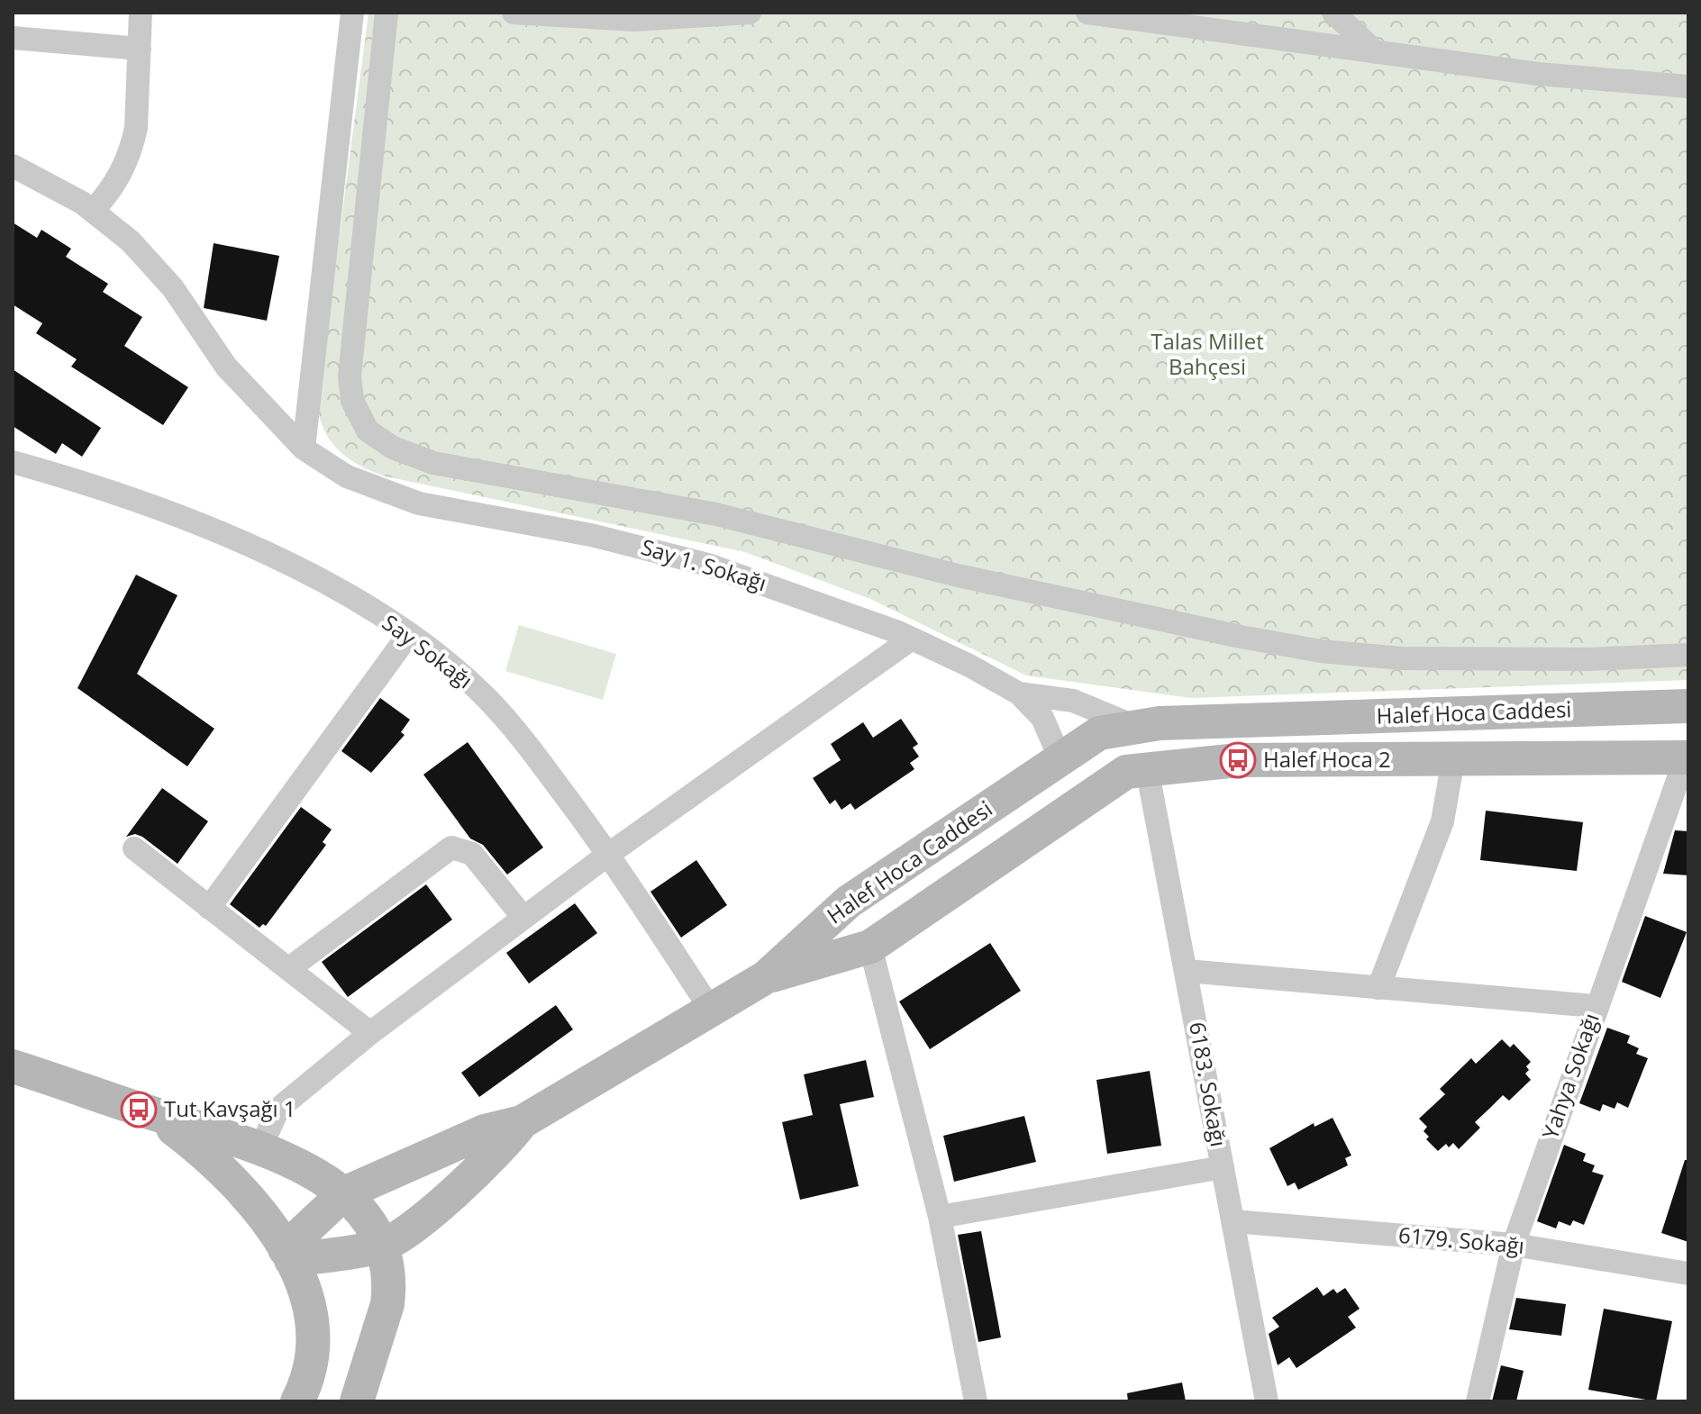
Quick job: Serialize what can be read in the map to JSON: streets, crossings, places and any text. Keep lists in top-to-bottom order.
{
  "streets": {
    "main road": ["Halef Hoca Caddesi"],
    "street": [
      "Say 1. Sokağı",
      "Say Sokağı",
      "Yahya Sokağı",
      "6183. Sokağı",
      "6179. Sokağı"
    ]
  },
  "crossings": [
    ["Say 1. Sokağı", "Halef Hoca Caddesi"],
    ["Halef Hoca Caddesi", "Yahya Sokağı"],
    ["Halef Hoca Caddesi", "6183. Sokağı"],
    ["Yahya Sokağı", "6179. Sokağı"],
    ["6183. Sokağı", "6179. Sokağı"]
  ],
  "parks": ["Talas Millet Bahçesi"],
  "places": {
    "bus stop": ["Halef Hoca 2", "Tut Kavşağı 1"]
  }
}
